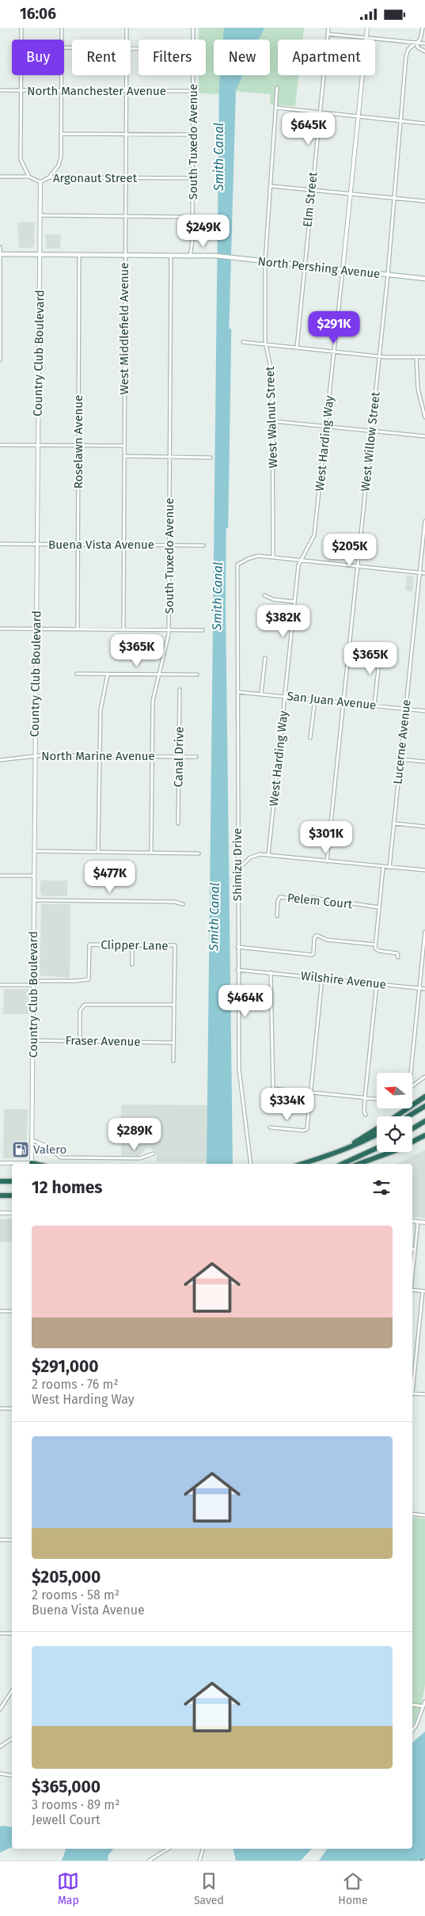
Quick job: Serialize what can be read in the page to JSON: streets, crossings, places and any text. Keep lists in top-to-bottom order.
{
  "streets": {
    "main road": ["North Pershing Avenue"],
    "street": [
      "North Manchester Avenue",
      "South Tuxedo Avenue",
      "Argonaut Street",
      "Elm Street",
      "West Middlefield Avenue",
      "Country Club Boulevard",
      "West Walnut Street",
      "Roselawn Avenue",
      "West Willow Street",
      "West Harding Way",
      "Buena Vista Avenue",
      "San Juan Avenue",
      "Lucerne Avenue",
      "North Marine Avenue",
      "Canal Drive",
      "Shimizu Drive",
      "Pelem Court",
      "Clipper Lane",
      "Wilshire Avenue",
      "Fraser Avenue"
    ]
  },
  "crossings": [
    ["North Manchester Avenue", "South Tuxedo Avenue"],
    ["North Manchester Avenue", "West Middlefield Avenue"],
    ["South Tuxedo Avenue", "Argonaut Street"],
    ["South Tuxedo Avenue", "North Pershing Avenue"],
    ["South Tuxedo Avenue", "Buena Vista Avenue"],
    ["South Tuxedo Avenue", "North Marine Avenue"],
    ["Argonaut Street", "West Middlefield Avenue"],
    ["Argonaut Street", "Country Club Boulevard"],
    ["Elm Street", "North Pershing Avenue"],
    ["North Pershing Avenue", "West Middlefield Avenue"],
    ["North Pershing Avenue", "Country Club Boulevard"],
    ["North Pershing Avenue", "West Walnut Street"],
    ["North Pershing Avenue", "Roselawn Avenue"],
    ["North Pershing Avenue", "West Willow Street"],
    ["North Pershing Avenue", "West Harding Way"],
    ["West Middlefield Avenue", "Buena Vista Avenue"],
    ["Country Club Boulevard", "Buena Vista Avenue"],
    ["Country Club Boulevard", "North Marine Avenue"],
    ["Country Club Boulevard", "Clipper Lane"],
    ["Country Club Boulevard", "Fraser Avenue"],
    ["West Walnut Street", "Shimizu Drive"],
    ["Roselawn Avenue", "Buena Vista Avenue"],
    ["West Willow Street", "San Juan Avenue"],
    ["West Harding Way", "San Juan Avenue"],
    ["San Juan Avenue", "Lucerne Avenue"],
    ["San Juan Avenue", "Shimizu Drive"],
    ["North Marine Avenue", "Canal Drive"],
    ["Shimizu Drive", "Wilshire Avenue"]
  ],
  "water": ["Smith Canal"],
  "places": {
    "fuel station": ["Valero"]
  },
  "north": "left",
  "page": {
    "status": "16:06",
    "chip": [
      "Buy",
      "Rent",
      "Filters",
      "New",
      "Apartment"
    ],
    "price": [
      "$645K",
      "$249K",
      "$291K",
      "$205K",
      "$382K",
      "$365K",
      "$365K",
      "$301K",
      "$477K",
      "$464K",
      "$334K",
      "$289K"
    ],
    "heading": "12 homes",
    "list": [
      {
        "name": "$291,000",
        "note": "2 rooms · 76 m² · West Harding Way"
      },
      {
        "name": "$205,000",
        "note": "2 rooms · 58 m² · Buena Vista Avenue"
      },
      {
        "name": "$365,000",
        "note": "3 rooms · 89 m² · Jewell Court"
      }
    ],
    "tabs": ["Map", "Saved", "Home"]
  }
}
